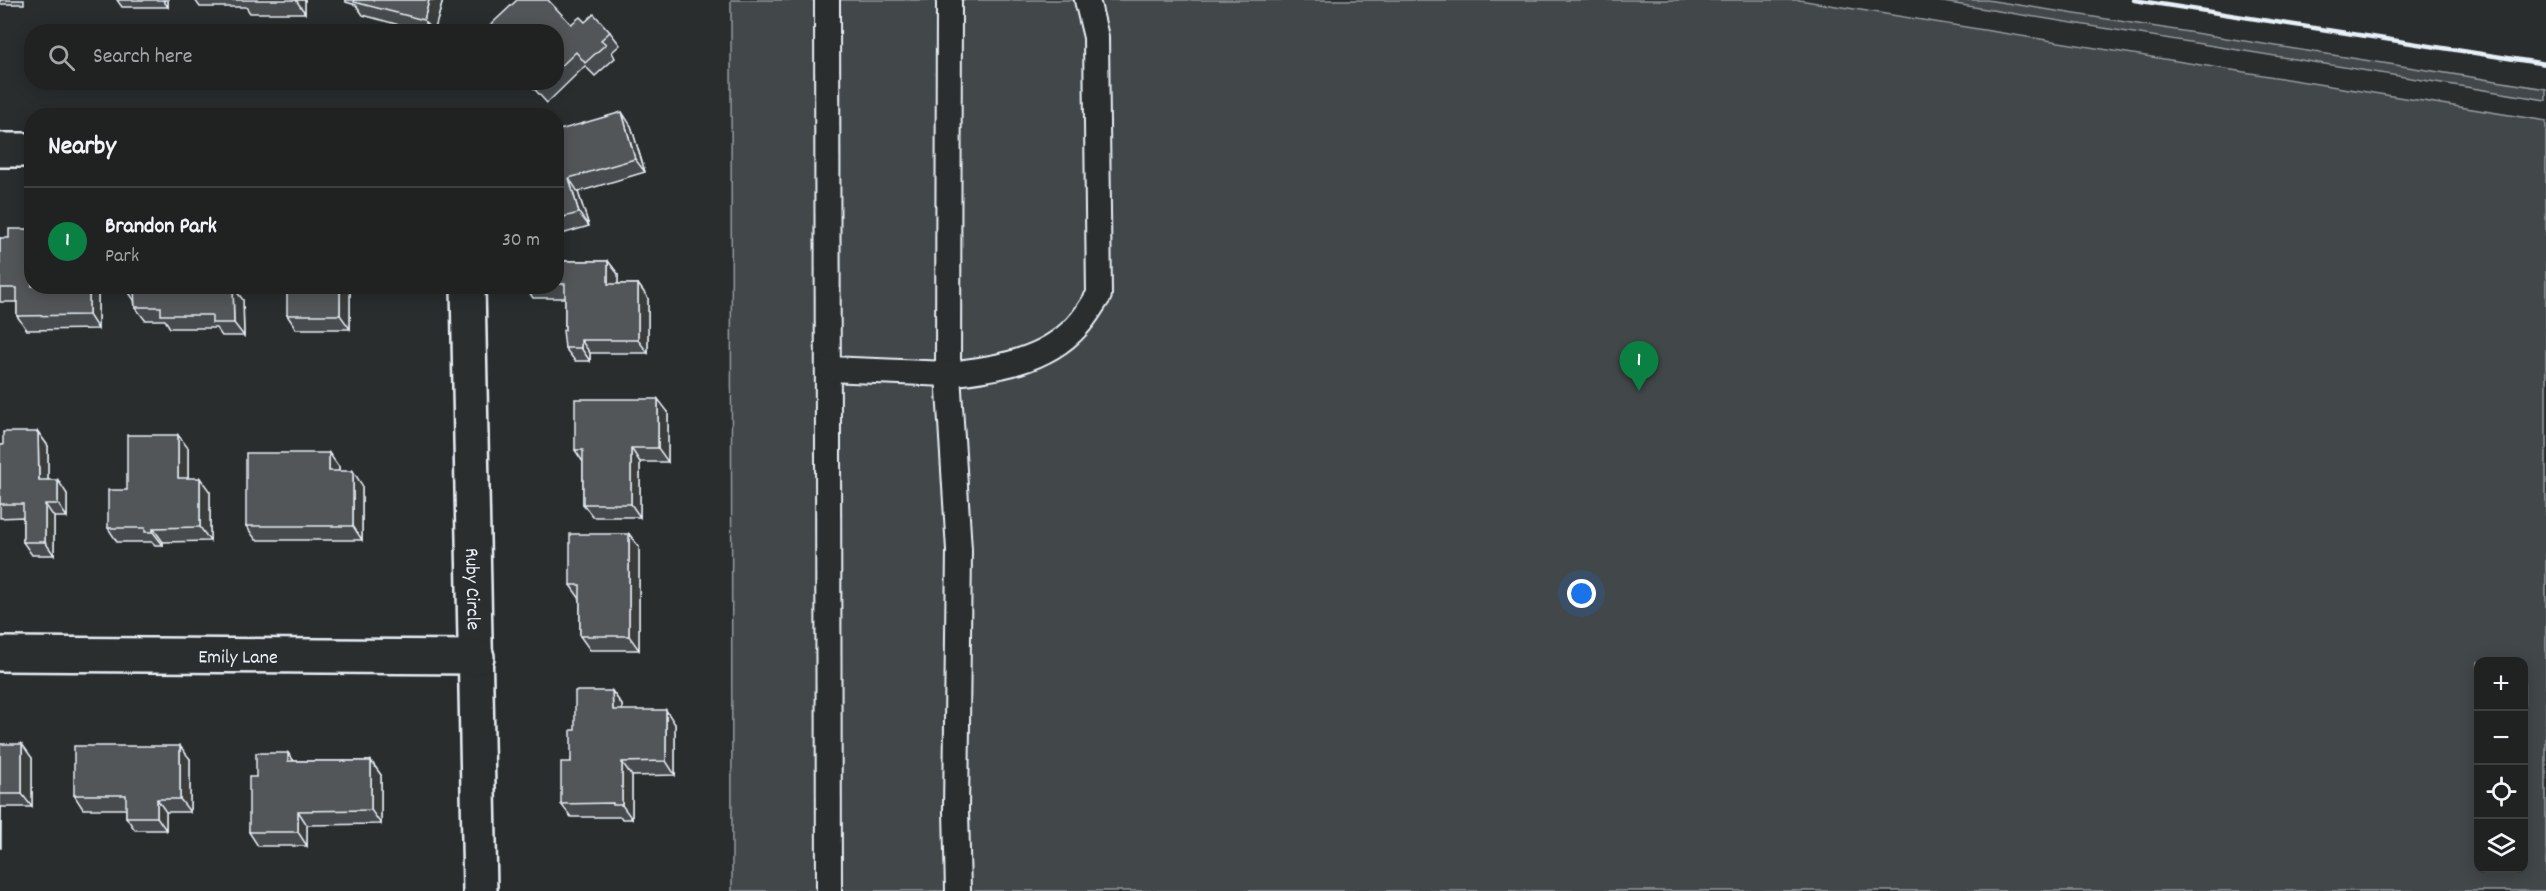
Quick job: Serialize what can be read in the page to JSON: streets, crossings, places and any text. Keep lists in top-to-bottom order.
{
  "streets": {
    "street": ["Ruby Circle", "Emily Lane"]
  },
  "crossings": [
    ["Ruby Circle", "Emily Lane"]
  ],
  "page": {
    "search": "Search here",
    "heading": "Nearby",
    "list": [
      {
        "mark": "1",
        "name": "Brandon Park",
        "note": "Park",
        "value": "30 m"
      }
    ],
    "pins": "1",
    "map_buttons": ["+", "−"]
  }
}
